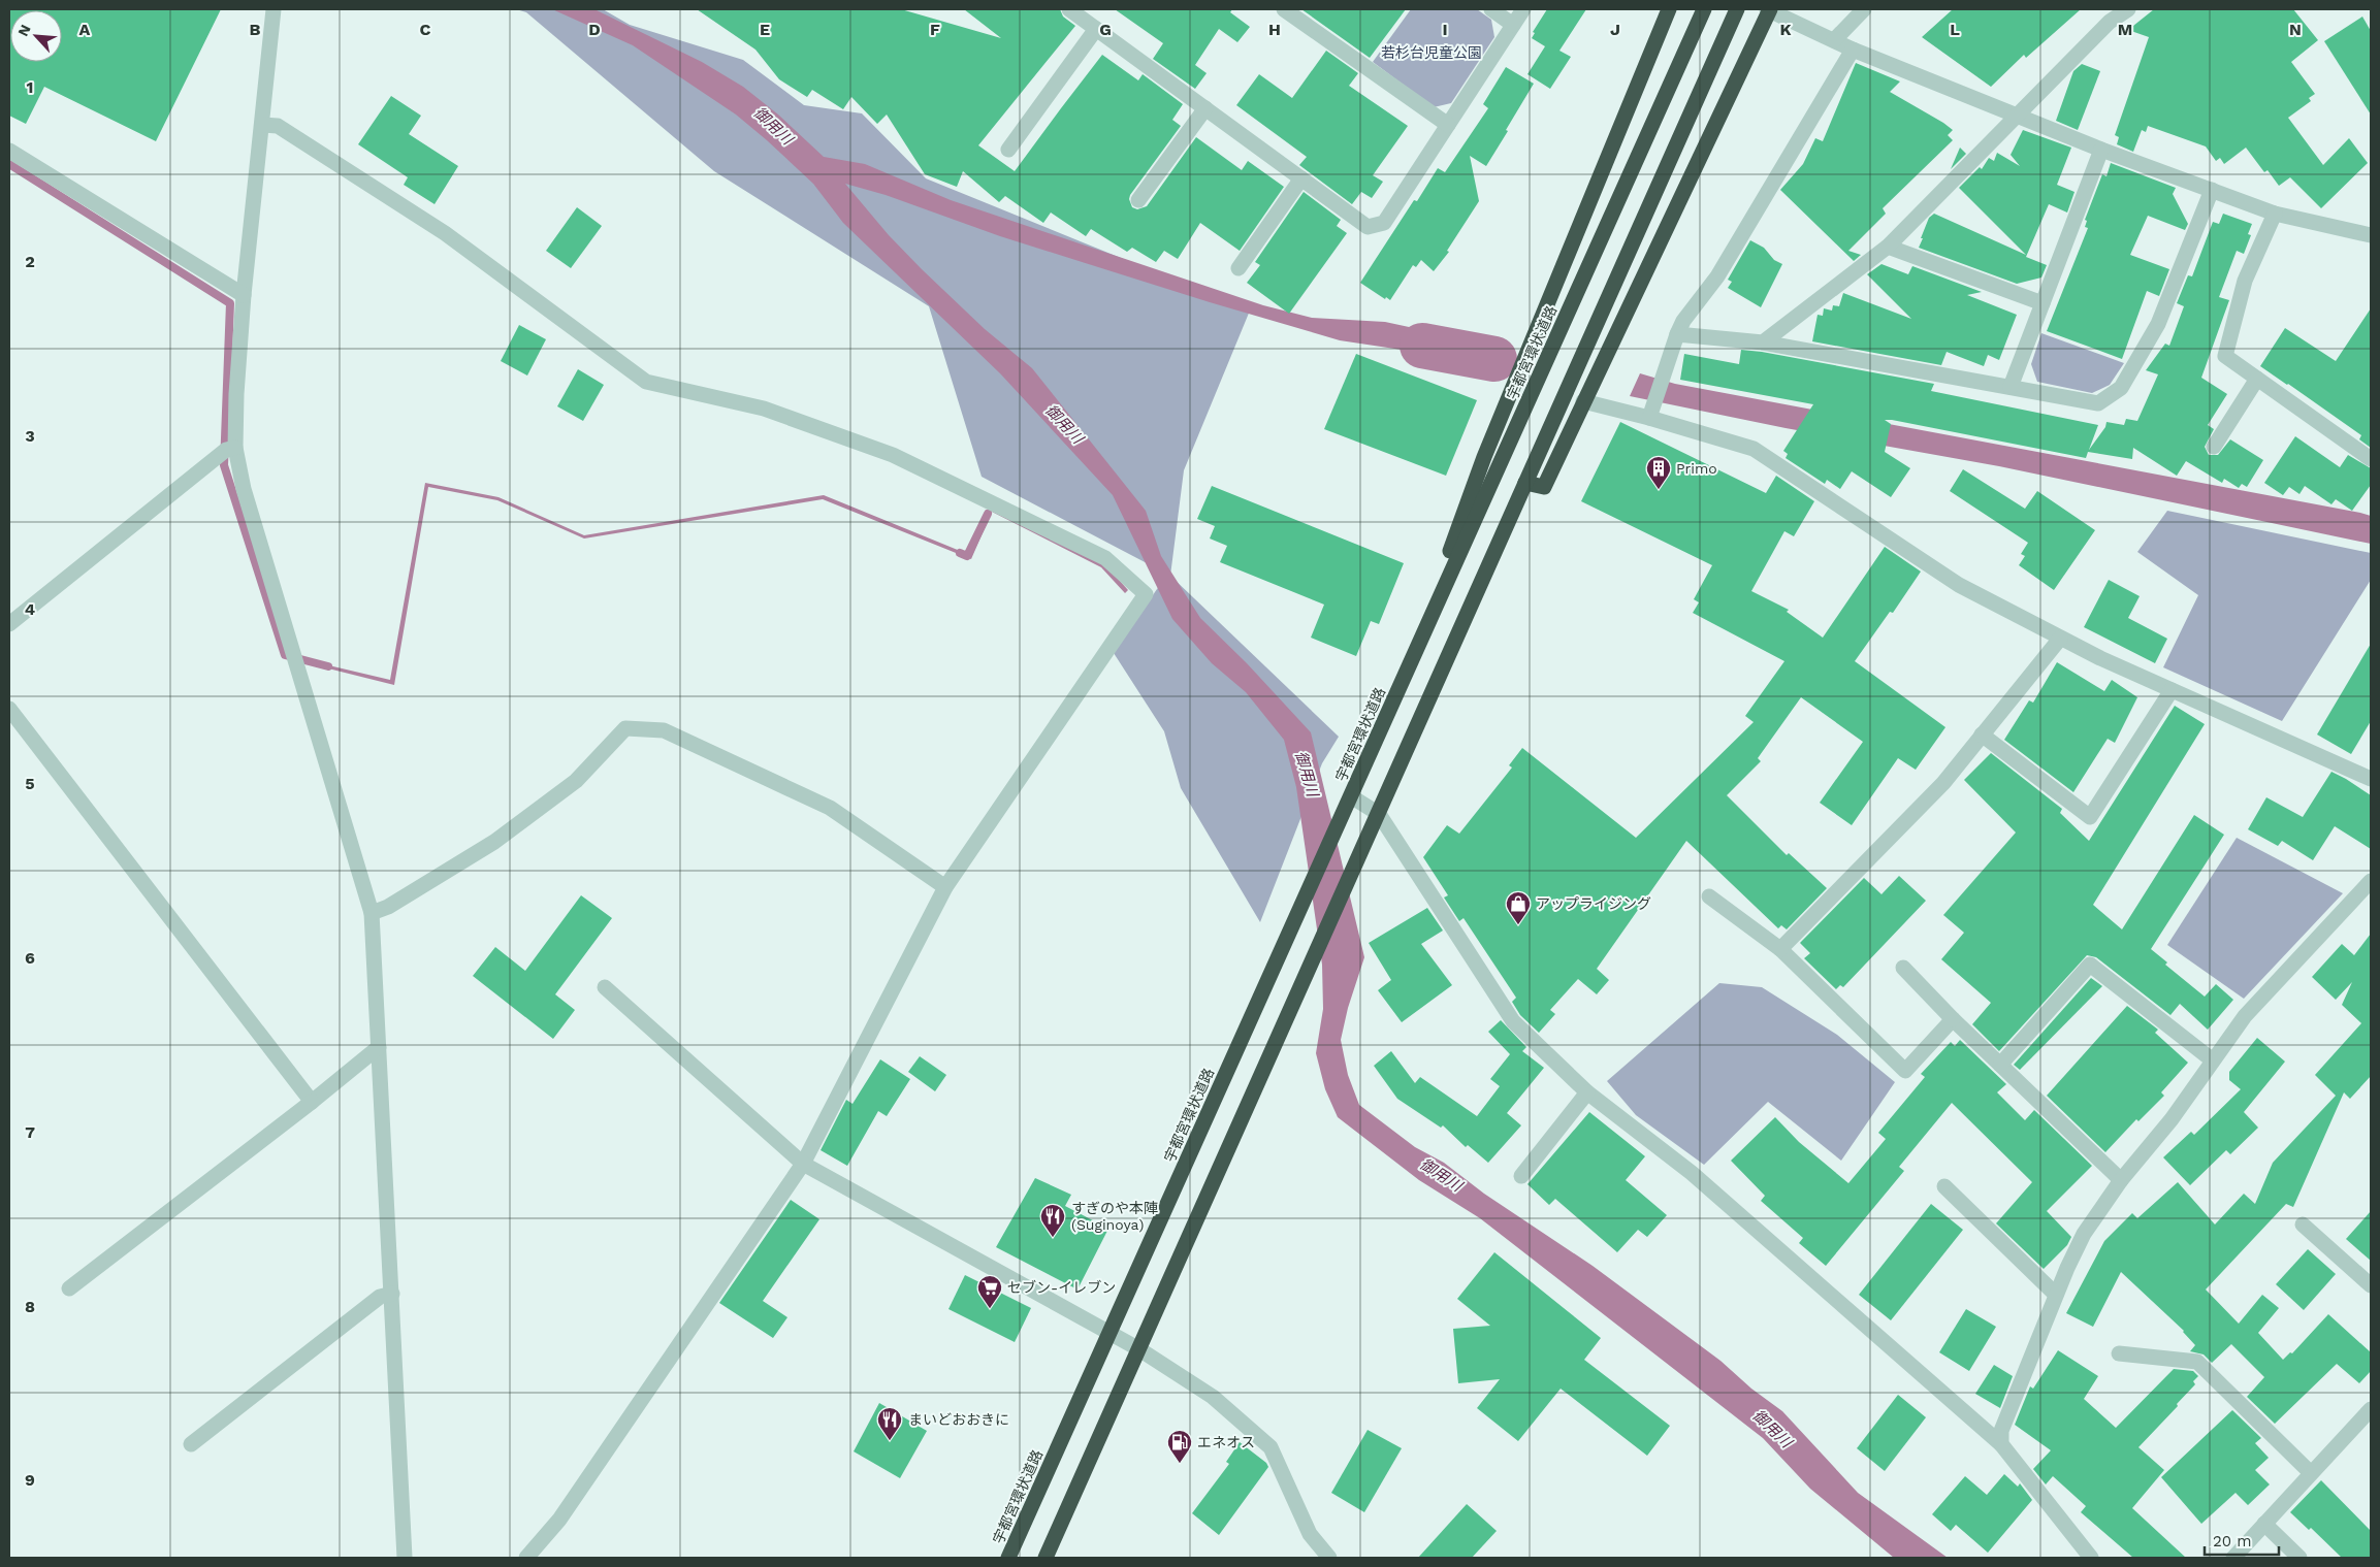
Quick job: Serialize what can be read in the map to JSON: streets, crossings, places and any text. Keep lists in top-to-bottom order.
{
  "streets": {
    "highway": ["宇都宮環状道路"]
  },
  "water": ["御用川"],
  "parks": ["若杉台児童公園"],
  "places": {
    "building": ["Primo"],
    "shop": ["アップライジング"],
    "restaurant": ["すぎのや本陣 (Suginoya)", "まいどおおきに"],
    "supermarket": ["セブン-イレブン"],
    "fuel station": ["エネオス"]
  },
  "scale_bar": "20 m",
  "north": "top left",
  "grid": {
    "columns": [
      "A",
      "B",
      "C",
      "D",
      "E",
      "F",
      "G",
      "H",
      "I",
      "J",
      "K",
      "L",
      "M",
      "N"
    ],
    "rows": [
      "1",
      "2",
      "3",
      "4",
      "5",
      "6",
      "7",
      "8",
      "9"
    ]
  }
}
